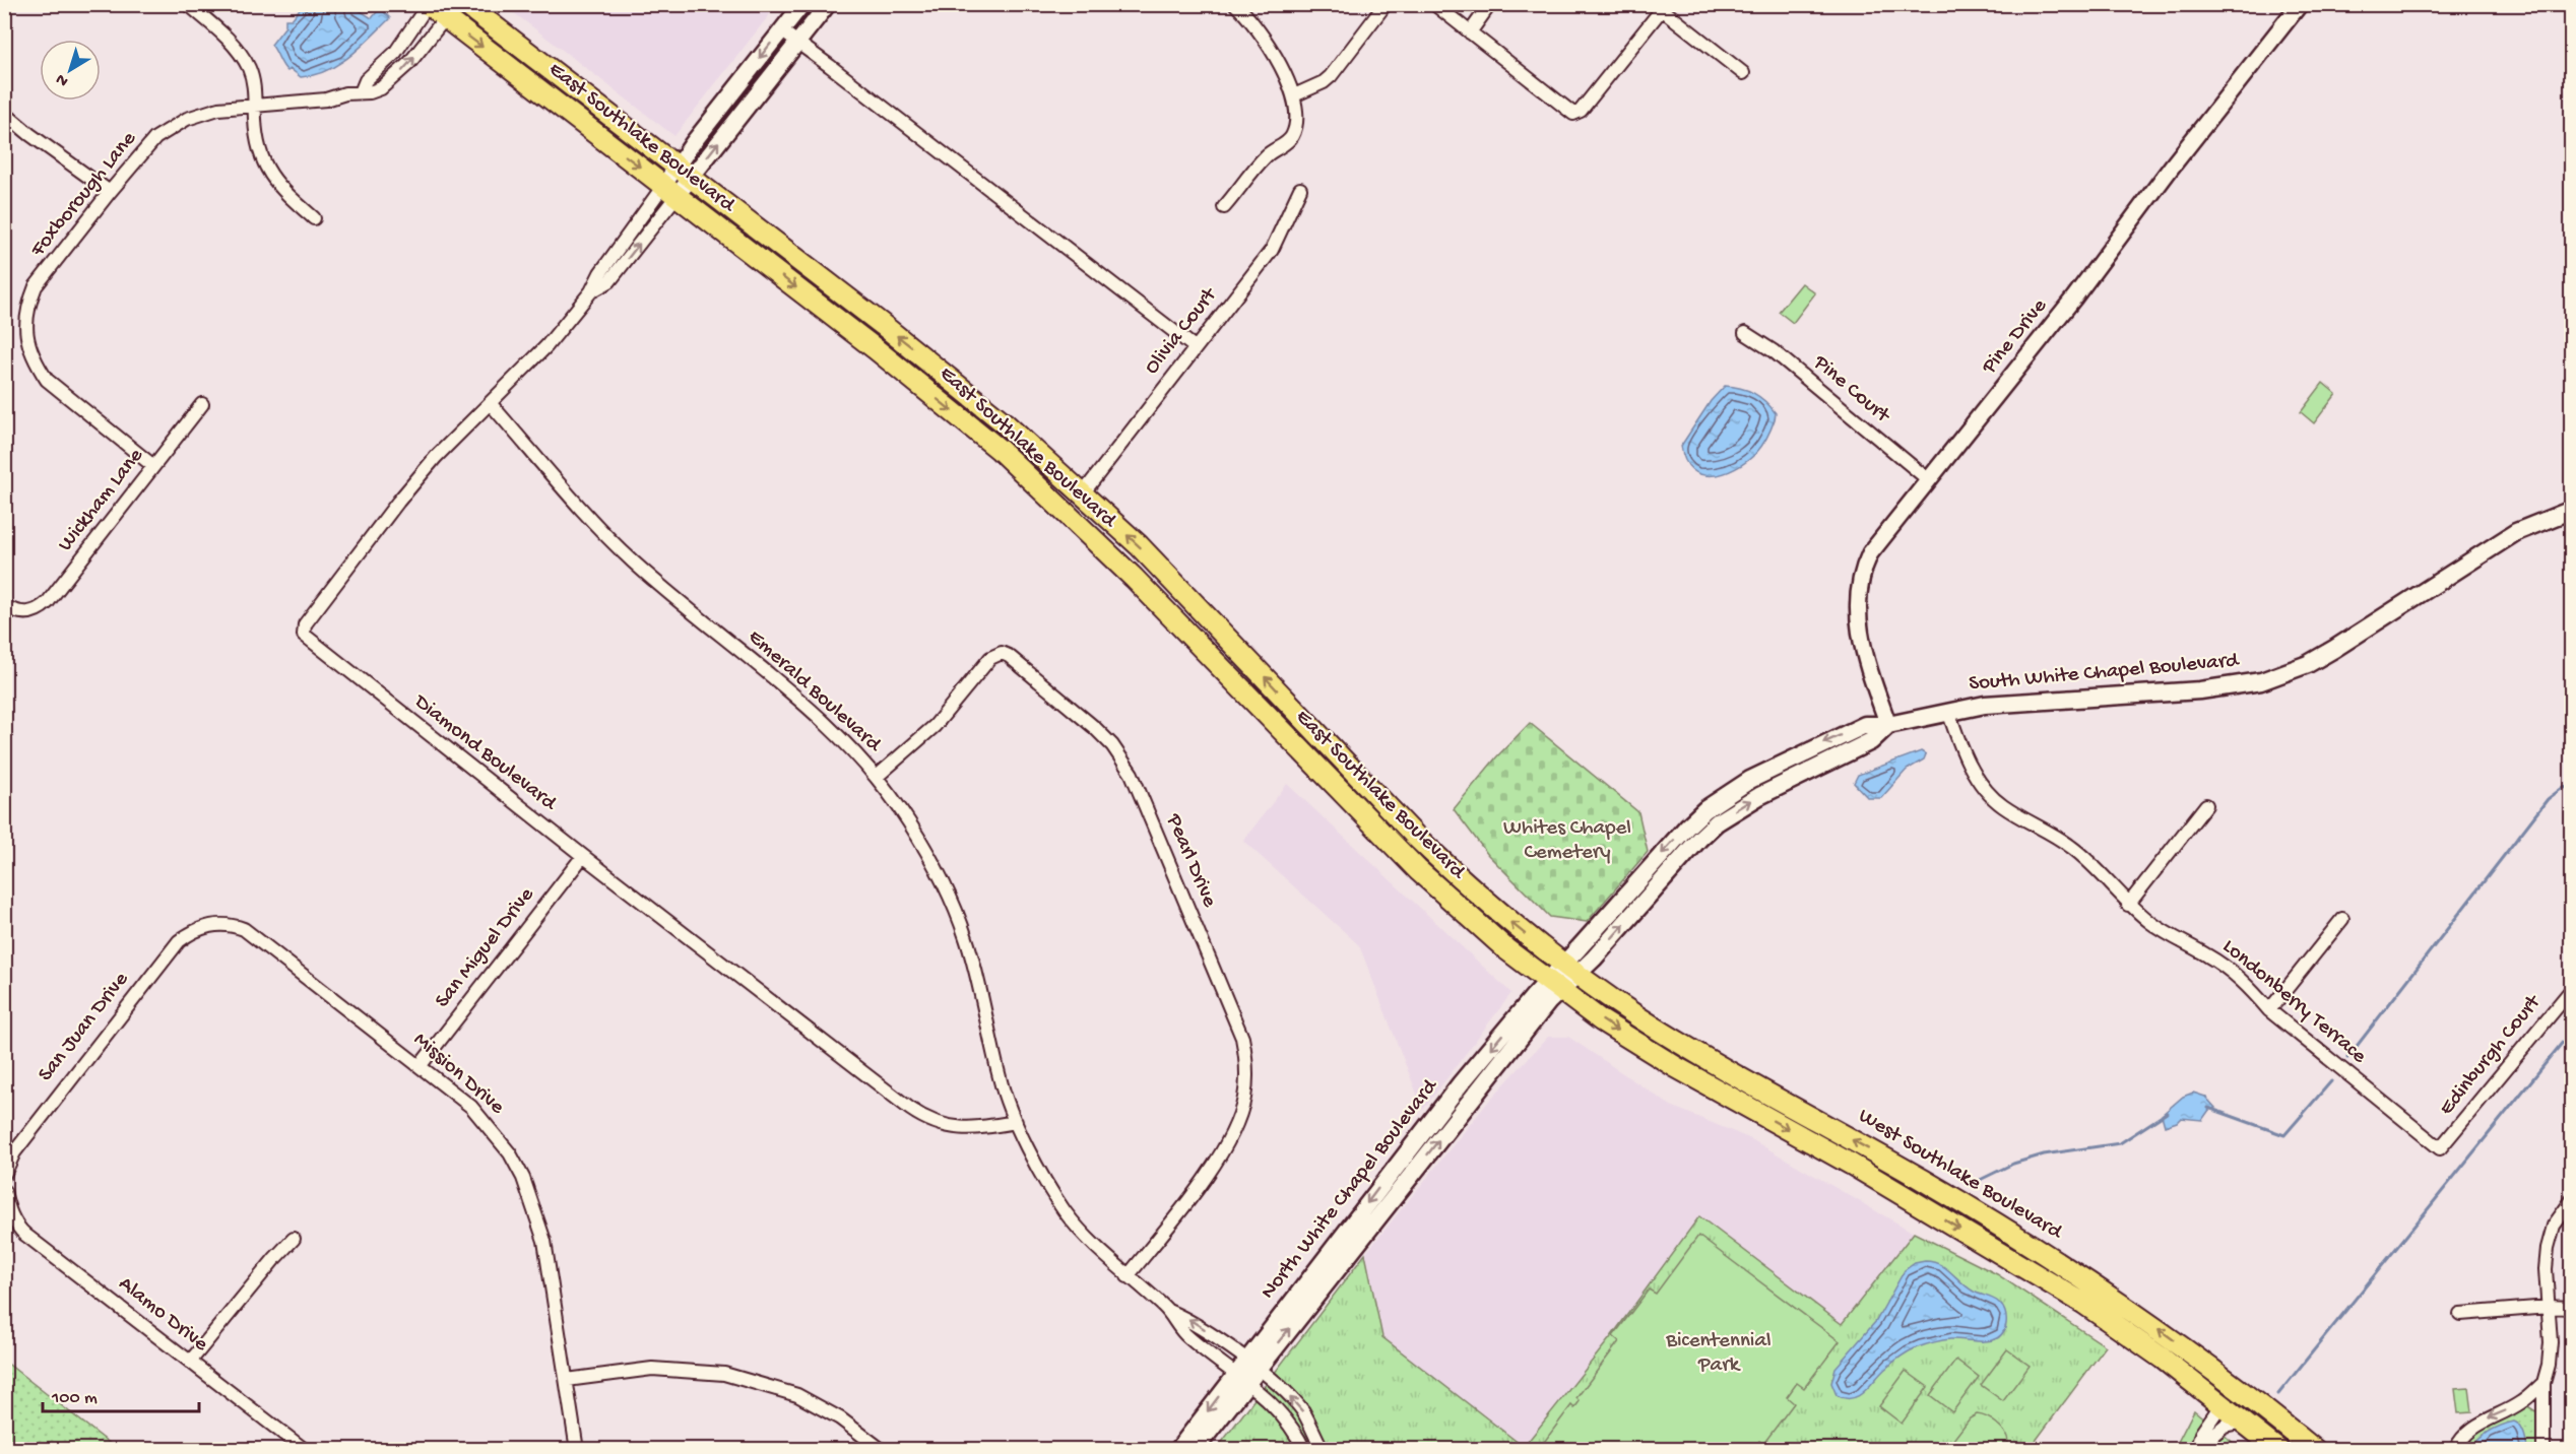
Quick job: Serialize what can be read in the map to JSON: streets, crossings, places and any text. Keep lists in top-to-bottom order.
{
  "streets": {
    "main road": [
      "East Southlake Boulevard",
      "South White Chapel Boulevard",
      "West Southlake Boulevard",
      "North White Chapel Boulevard"
    ],
    "street": [
      "Foxborough Lane",
      "Olivia Court",
      "Pine Drive",
      "Pine Court",
      "Wickham Lane",
      "Emerald Boulevard",
      "Diamond Boulevard",
      "Pearl Drive",
      "San Miguel Drive",
      "Londonberry Terrace",
      "San Juan Drive",
      "Edinburgh Court",
      "Mission Drive",
      "Alamo Drive"
    ]
  },
  "crossings": [
    ["East Southlake Boulevard", "Foxborough Lane"],
    ["East Southlake Boulevard", "Olivia Court"],
    ["East Southlake Boulevard", "South White Chapel Boulevard"],
    ["East Southlake Boulevard", "Diamond Boulevard"],
    ["East Southlake Boulevard", "West Southlake Boulevard"],
    ["East Southlake Boulevard", "North White Chapel Boulevard"],
    ["Foxborough Lane", "Wickham Lane"],
    ["Pine Drive", "Pine Court"],
    ["Pine Drive", "South White Chapel Boulevard"],
    ["South White Chapel Boulevard", "Londonberry Terrace"],
    ["South White Chapel Boulevard", "West Southlake Boulevard"],
    ["South White Chapel Boulevard", "North White Chapel Boulevard"],
    ["Emerald Boulevard", "Diamond Boulevard"],
    ["Emerald Boulevard", "Pearl Drive"],
    ["Emerald Boulevard", "North White Chapel Boulevard"],
    ["Diamond Boulevard", "San Miguel Drive"],
    ["San Miguel Drive", "Mission Drive"],
    ["Londonberry Terrace", "Edinburgh Court"],
    ["San Juan Drive", "Mission Drive"],
    ["West Southlake Boulevard", "North White Chapel Boulevard"]
  ],
  "parks": ["Whites Chapel Cemetery", "Bicentennial Park"],
  "scale_bar": "100 m",
  "north": "bottom left"
}
